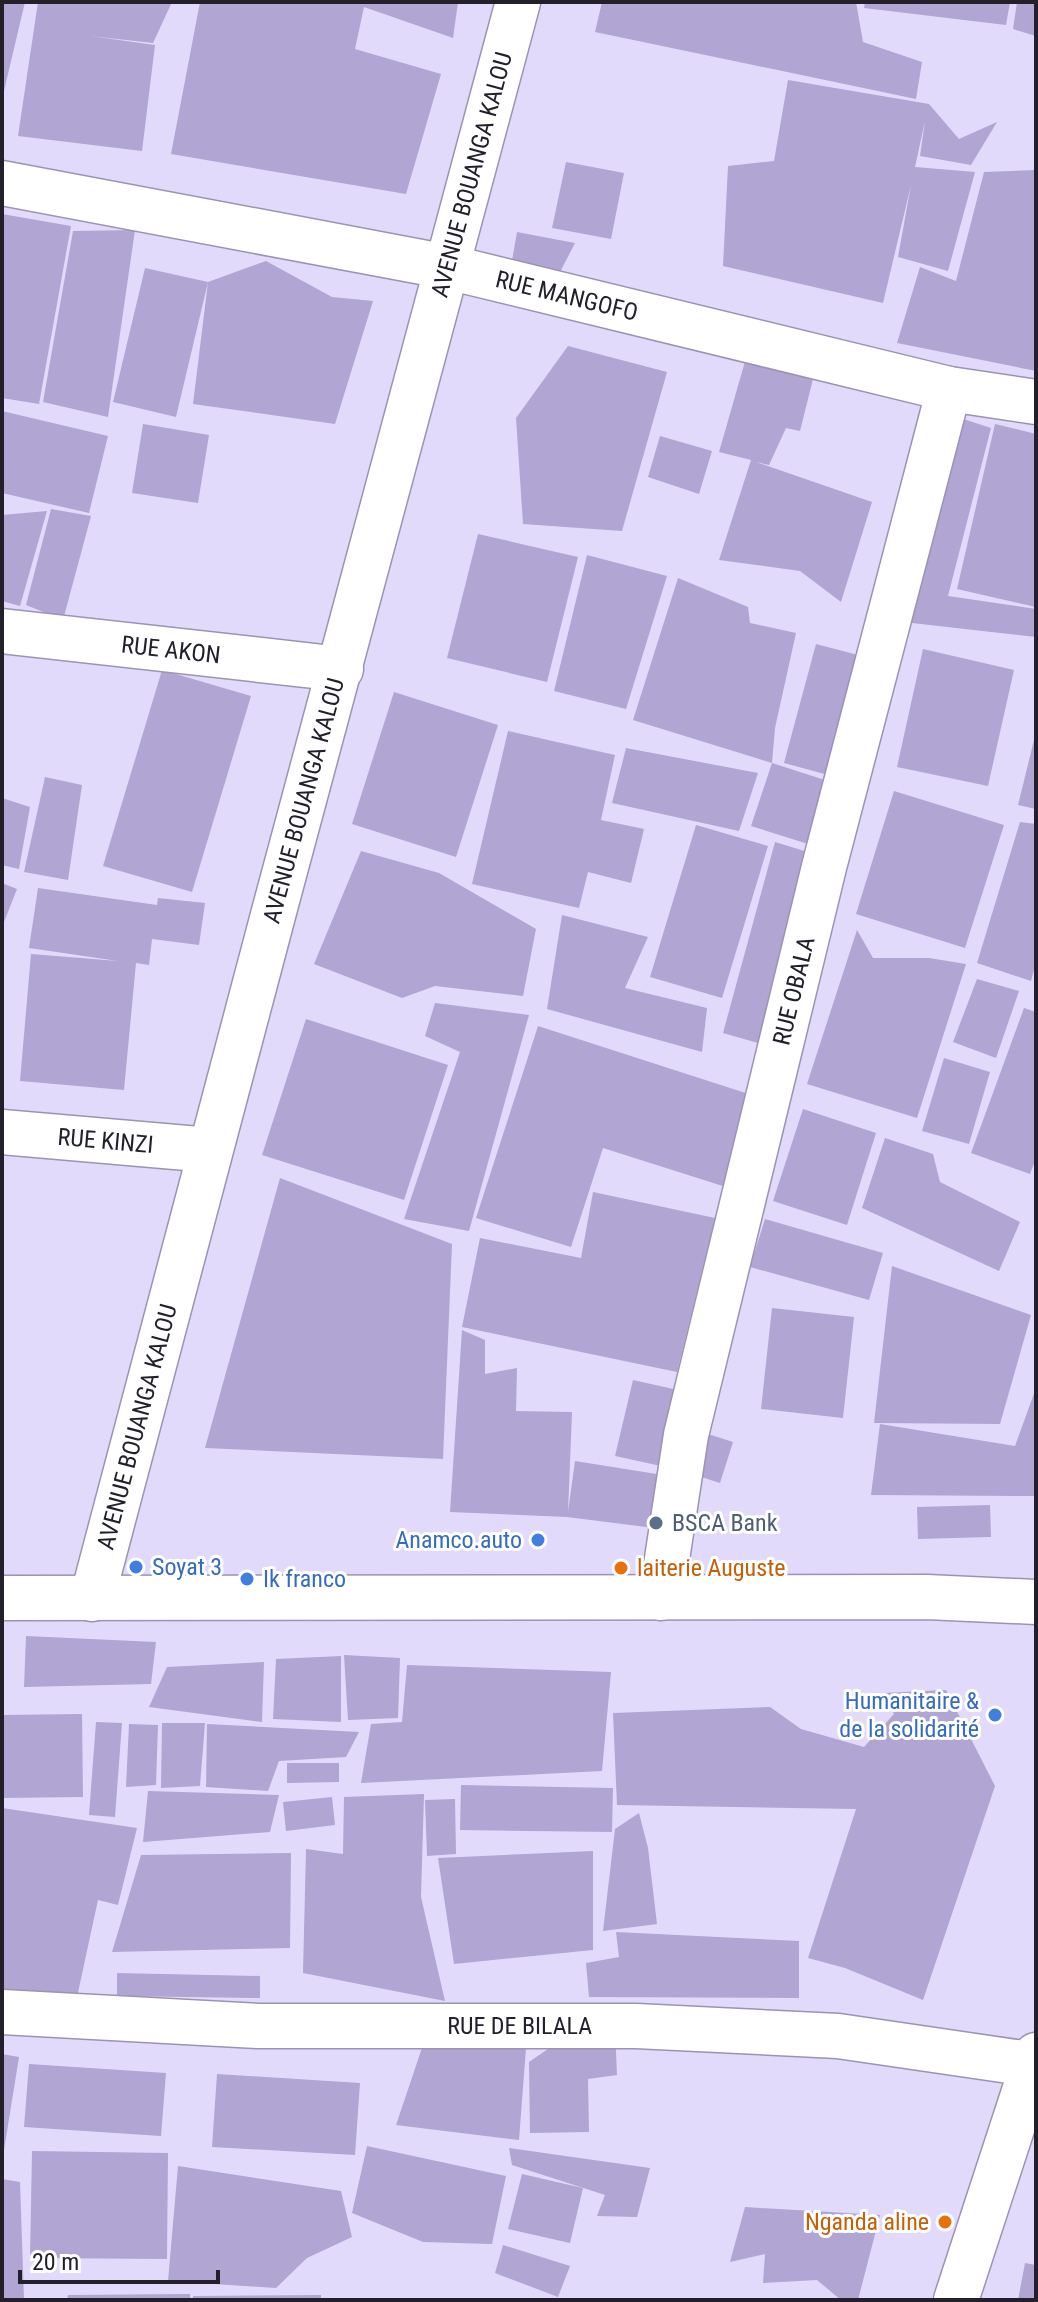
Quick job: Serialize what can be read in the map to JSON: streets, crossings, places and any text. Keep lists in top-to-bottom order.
{
  "streets": {
    "street": [
      "AVENUE BOUANGA KALOU",
      "RUE MANGOFO",
      "RUE AKON",
      "RUE OBALA",
      "RUE KINZI",
      "RUE DE BILALA"
    ]
  },
  "crossings": [
    ["AVENUE BOUANGA KALOU", "RUE MANGOFO"],
    ["AVENUE BOUANGA KALOU", "RUE AKON"],
    ["AVENUE BOUANGA KALOU", "RUE KINZI"],
    ["RUE MANGOFO", "RUE OBALA"]
  ],
  "places": [
    "BSCA Bank",
    "Anamco.auto",
    "Soyat 3",
    "laiterie Auguste",
    "Ik franco",
    "Humanitaire & de la solidarité",
    "Nganda aline"
  ],
  "scale_bar": "20 m"
}
